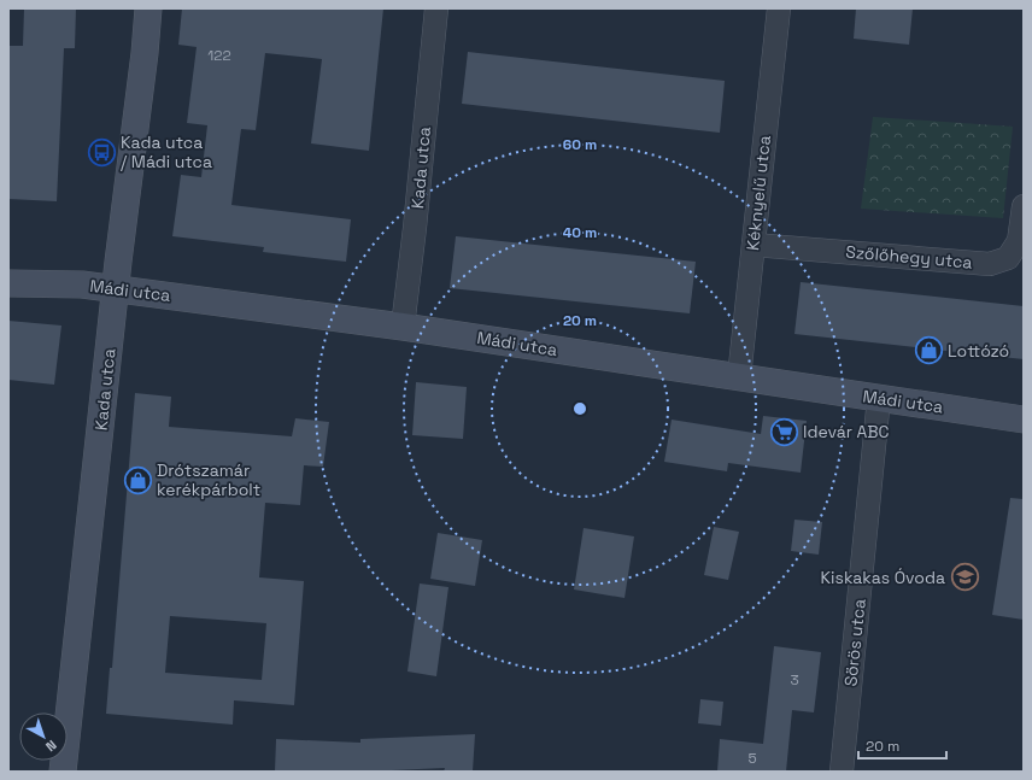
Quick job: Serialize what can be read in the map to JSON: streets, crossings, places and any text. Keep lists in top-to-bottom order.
{
  "streets": {
    "street": [
      "Kada utca",
      "Kéknyelű utca",
      "Szőlőhegy utca",
      "Mádi utca",
      "Sörös utca"
    ]
  },
  "crossings": [
    ["Kada utca", "Mádi utca"],
    ["Kéknyelű utca", "Szőlőhegy utca"],
    ["Kéknyelű utca", "Mádi utca"],
    ["Mádi utca", "Sörös utca"]
  ],
  "places": {
    "bus stop": ["Kada utca / Mádi utca"],
    "shop": ["Lottózó", "Drótszamár kerékpárbolt"],
    "supermarket": ["Idevár ABC"],
    "school or university": ["Kiskakas Óvoda"]
  },
  "house_numbers": ["122", "3", "5"],
  "scale_bar": "20 m",
  "north": "bottom right",
  "rings": ["60 m", "40 m", "20 m"]
}
